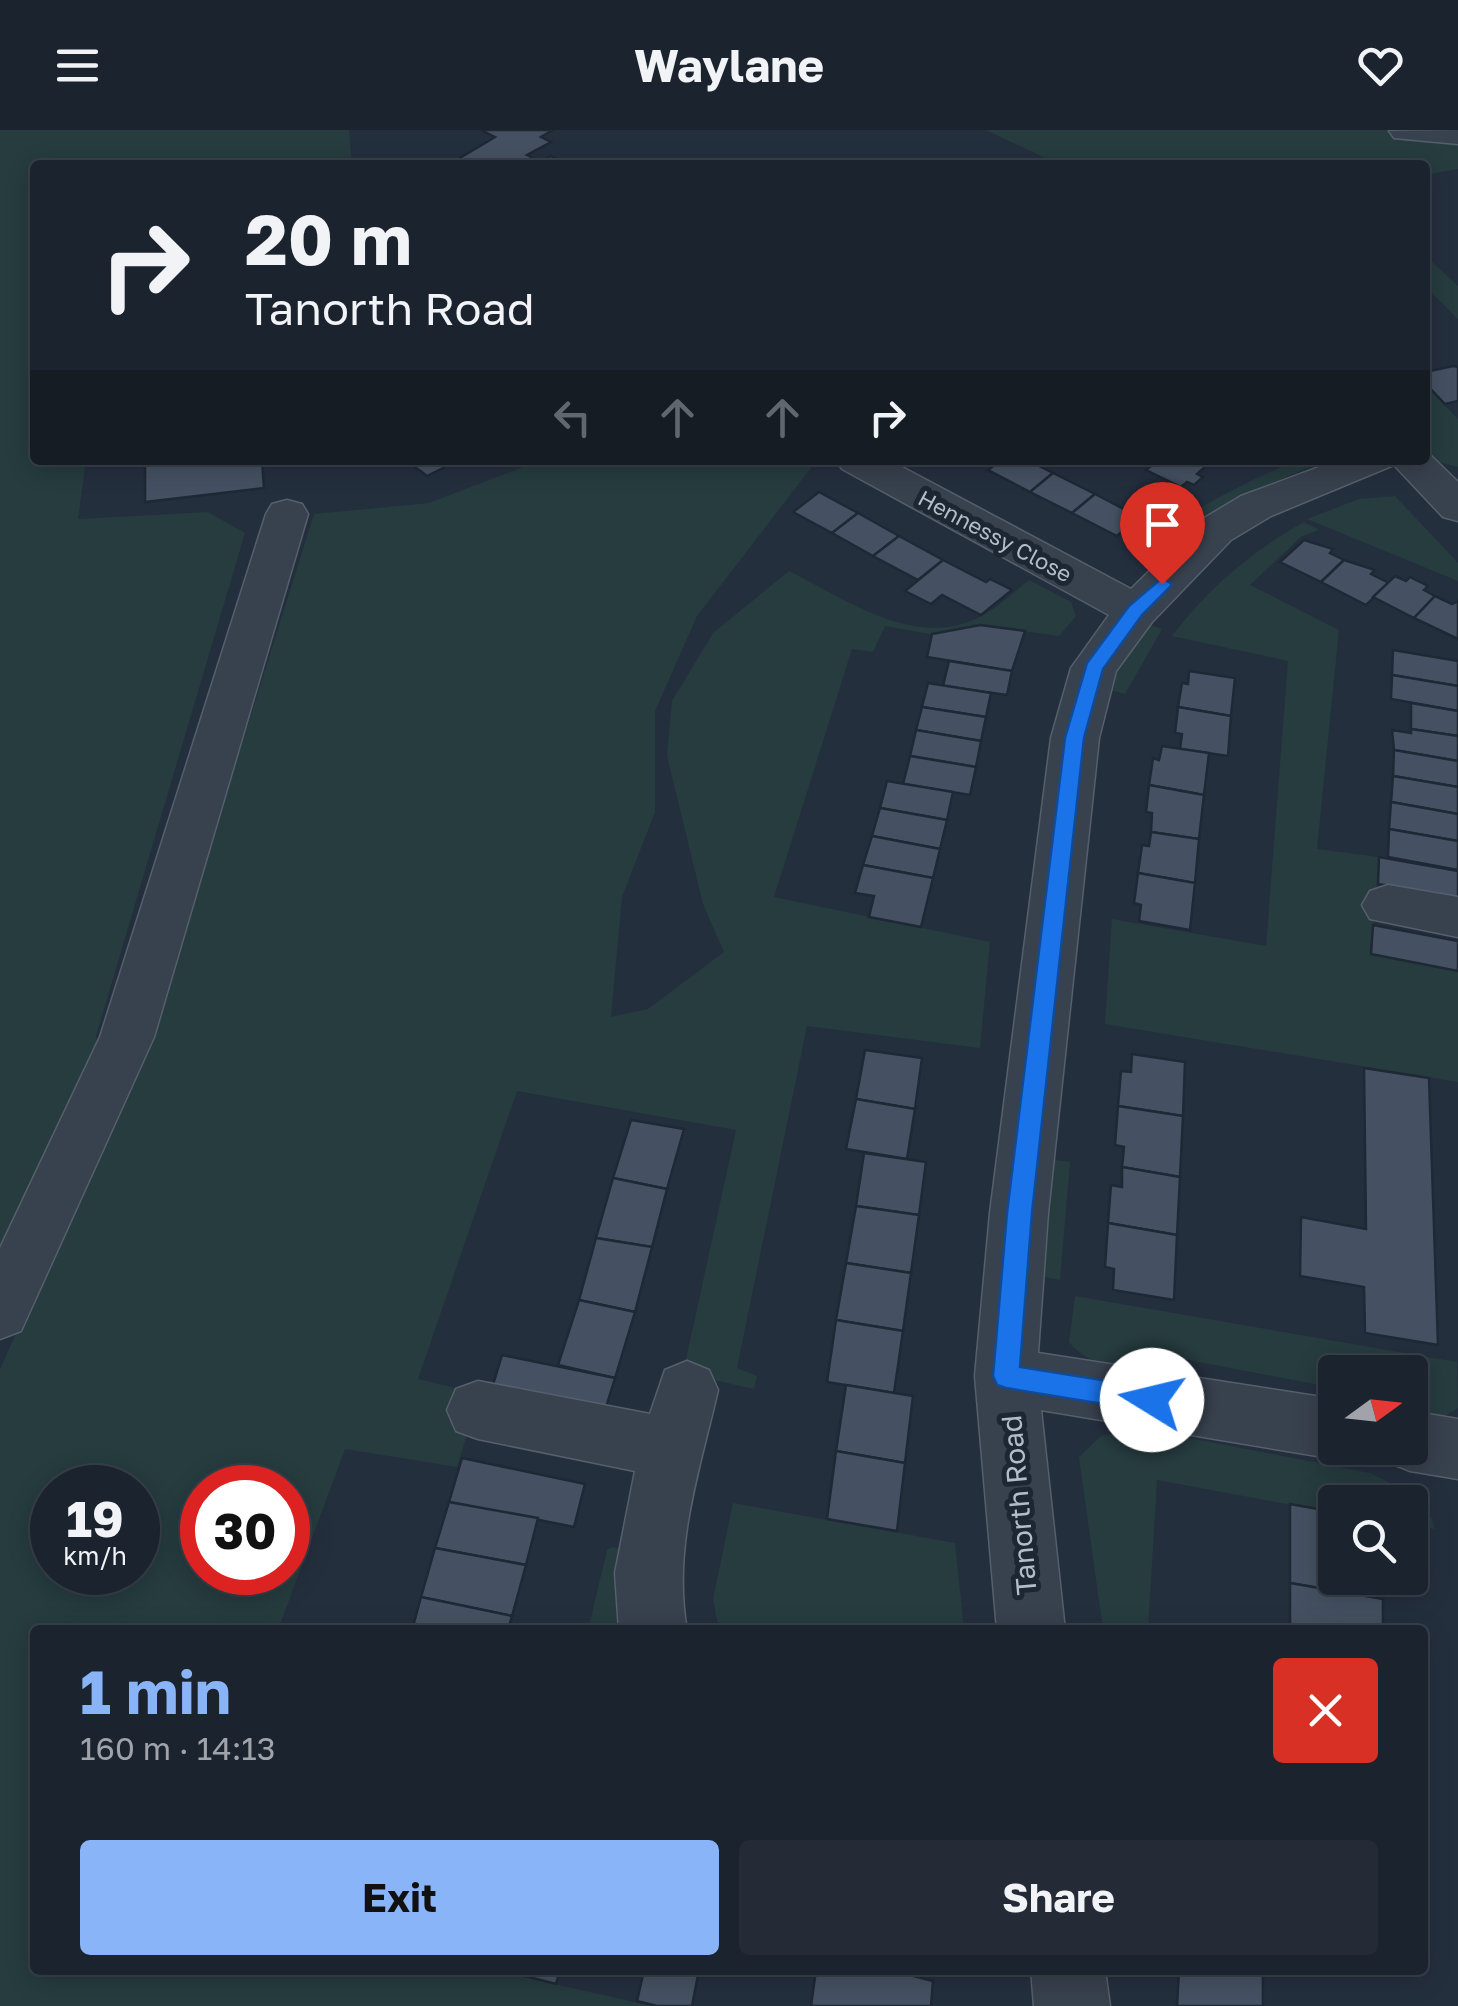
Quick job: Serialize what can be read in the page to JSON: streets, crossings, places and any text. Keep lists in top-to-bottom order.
{
  "streets": {
    "street": ["Hennessy Close", "Tanorth Road"]
  },
  "crossings": [
    ["Hennessy Close", "Tanorth Road"]
  ],
  "north": "right",
  "page": {
    "header": "Waylane",
    "turn": ["20 m", "Tanorth Road"],
    "speed": "19 km/h",
    "limit": "30",
    "heading": ["1 min", "160 m · 14:13"],
    "buttons": ["Exit", "Share"]
  }
}
